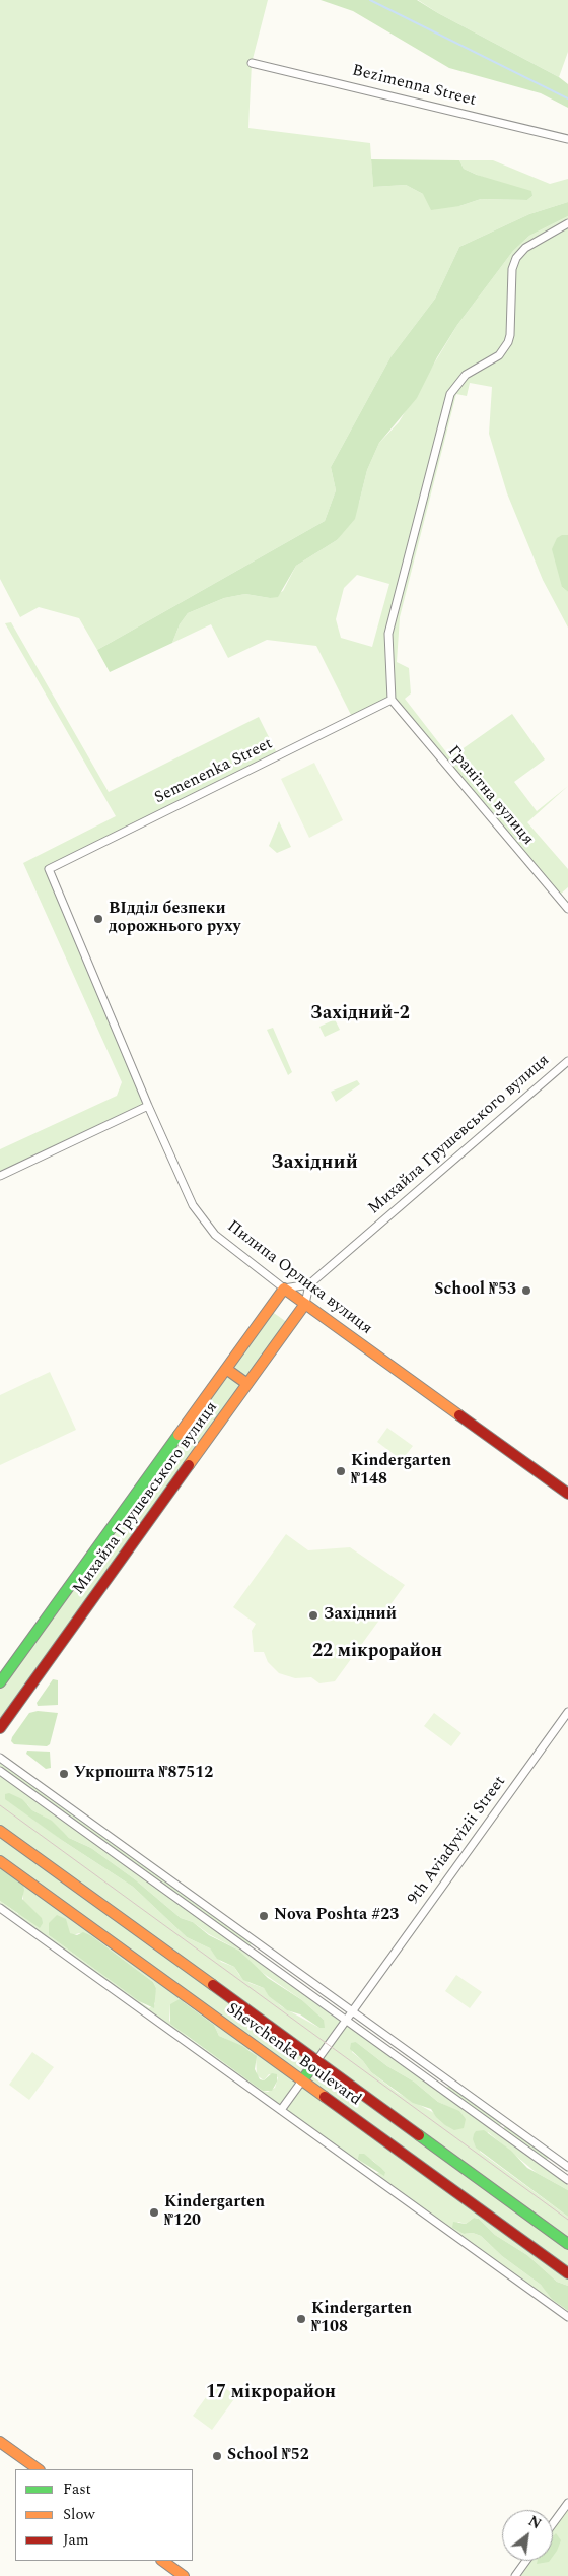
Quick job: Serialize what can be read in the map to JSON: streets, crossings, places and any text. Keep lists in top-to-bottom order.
{
  "streets": {
    "street": [
      "Bezimenna Street",
      "Semenenka Street",
      "Гранітна вулиця",
      "Михайла Грушевського вулиця",
      "Пилипа Орлика вулиця",
      "9th Aviadyvizii Street",
      "Shevchenka Boulevard"
    ]
  },
  "crossings": [
    ["Semenenka Street", "Гранітна вулиця"],
    ["Semenenka Street", "Пилипа Орлика вулиця"],
    ["Михайла Грушевського вулиця", "Пилипа Орлика вулиця"],
    ["9th Aviadyvizii Street", "Shevchenka Boulevard"]
  ],
  "districts": [
    "Західний-2",
    "Західний",
    "22 мікрорайон",
    "17 мікрорайон"
  ],
  "places": [
    "ВІдділ безпеки дорожнього руху",
    "School №53",
    "Kindergarten №148",
    "Західний",
    "Укрпошта №87512",
    "Nova Poshta #23",
    "Kindergarten №120",
    "Kindergarten №108",
    "School №52"
  ],
  "legend": ["Fast", "Slow", "Jam"],
  "north": "top right"
}
